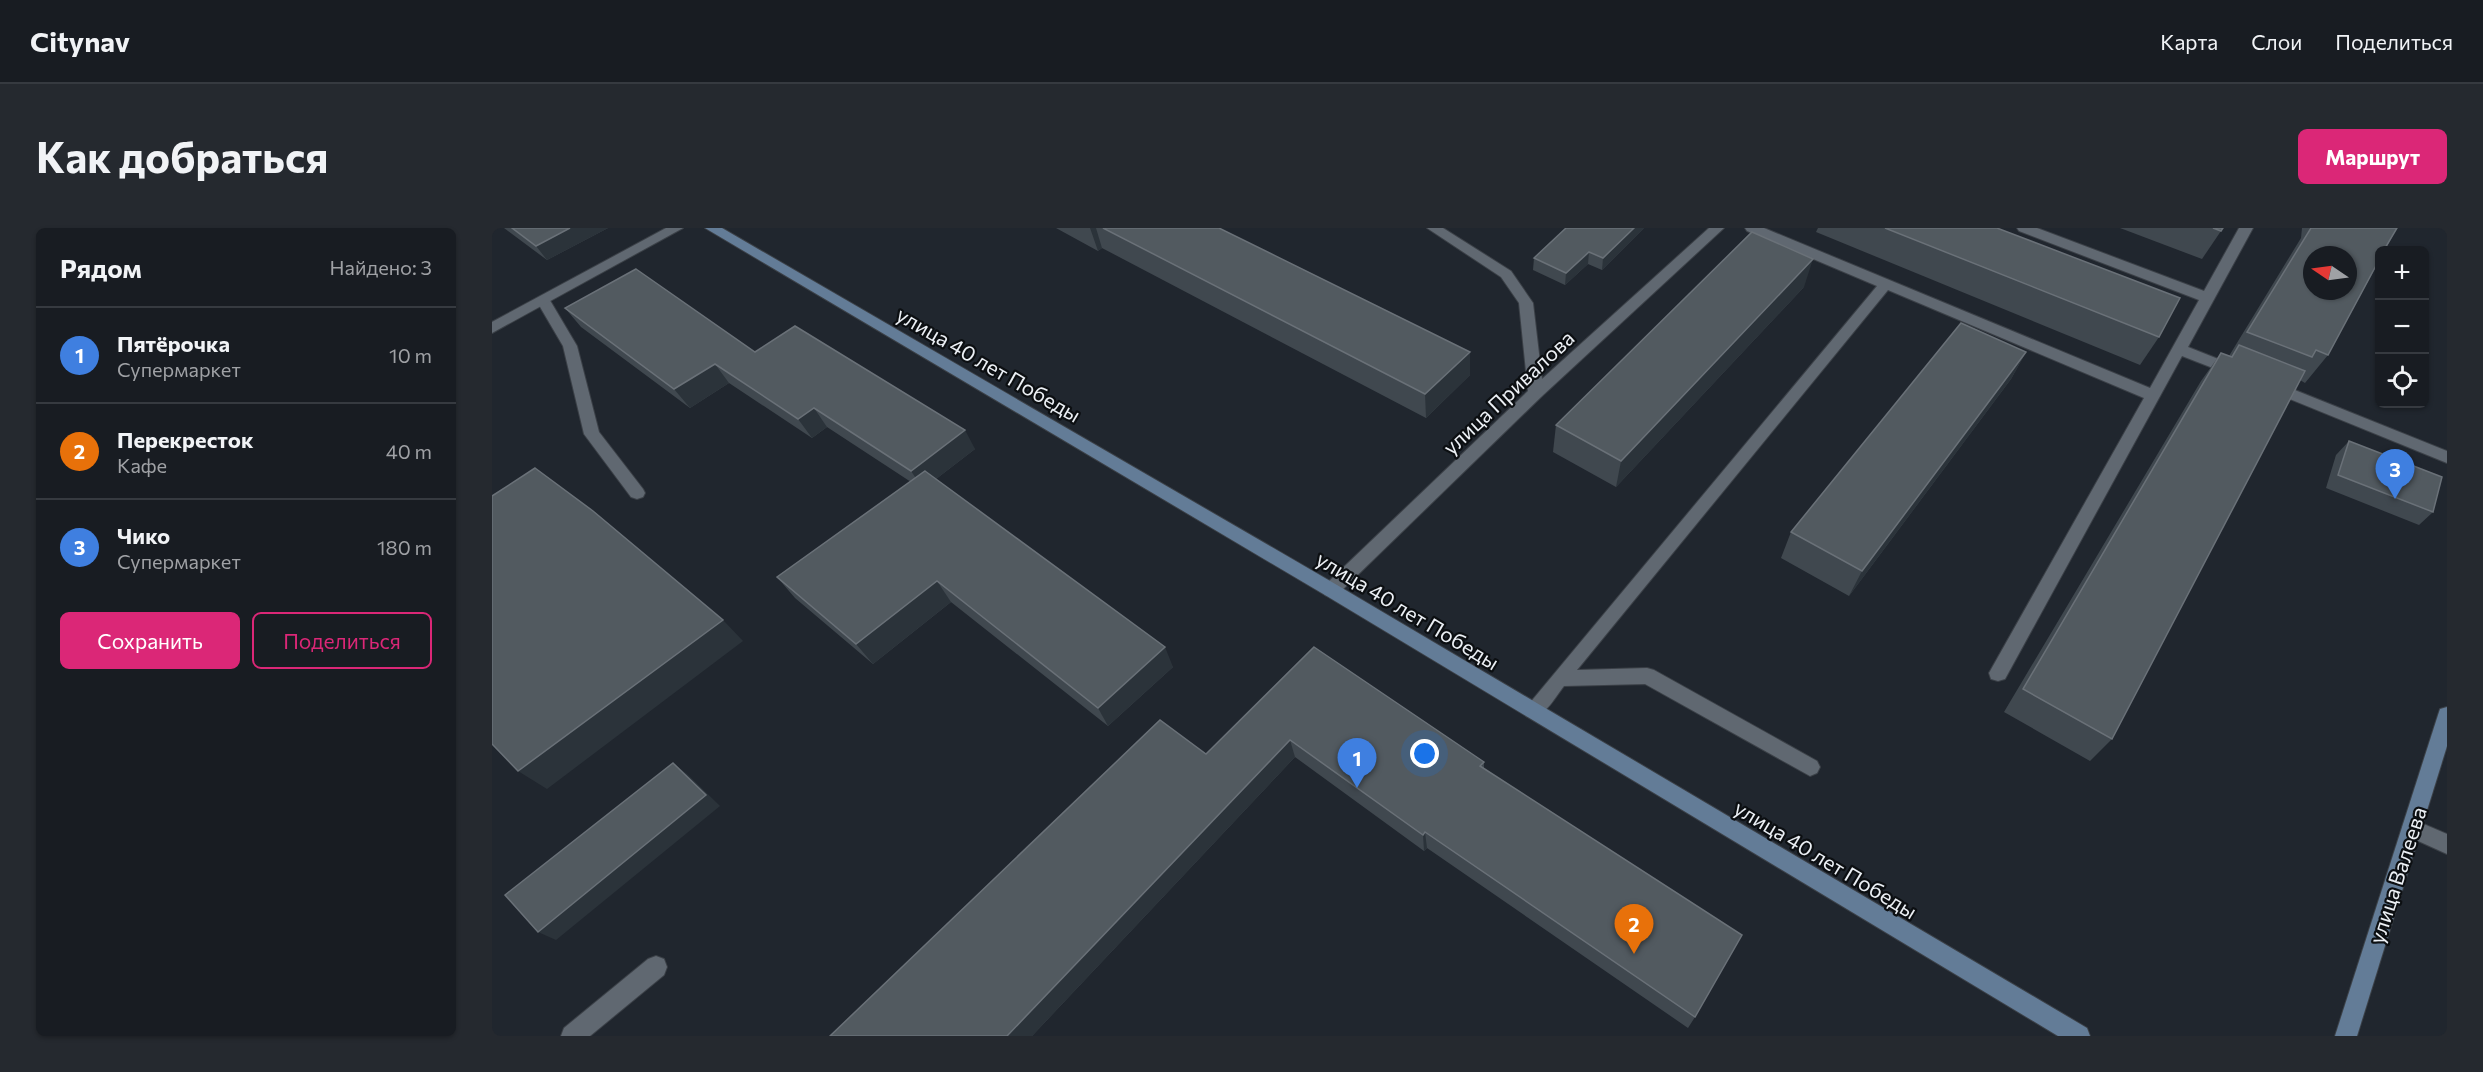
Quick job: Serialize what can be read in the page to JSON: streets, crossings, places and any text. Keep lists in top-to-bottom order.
{
  "streets": {
    "street": ["улица 40 лет Победы", "улица Привалова", "улица Валеева"]
  },
  "crossings": [
    ["улица 40 лет Победы", "улица Привалова"]
  ],
  "north": "left",
  "page": {
    "header": "Citynav",
    "nav": ["Карта", "Слои", "Поделиться"],
    "buttons": [
      "Маршрут",
      ["Сохранить", "Поделиться"]
    ],
    "title": "Как добраться",
    "heading": ["Рядом", "Найдено: 3"],
    "map_buttons": ["+", "−"],
    "list": [
      {
        "mark": "1",
        "name": "Пятёрочка",
        "note": "Супермаркет",
        "value": "10 m"
      },
      {
        "mark": "2",
        "name": "Перекресток",
        "note": "Кафе",
        "value": "40 m"
      },
      {
        "mark": "3",
        "name": "Чико",
        "note": "Супермаркет",
        "value": "180 m"
      }
    ],
    "pins": ["3", "1", "2"]
  }
}
